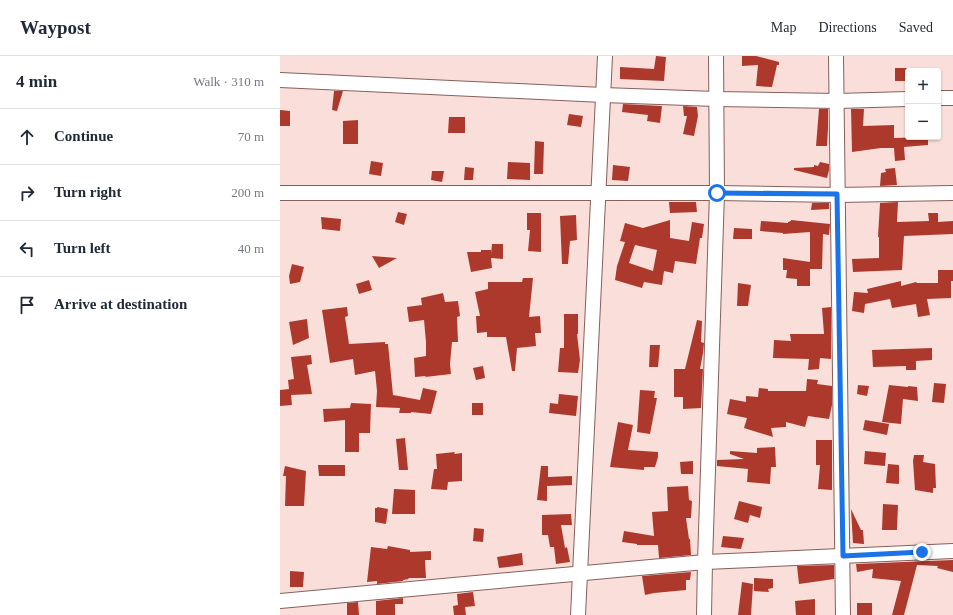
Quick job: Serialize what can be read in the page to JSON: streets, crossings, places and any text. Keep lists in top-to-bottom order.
{
  "page": {
    "header": "Waypost",
    "nav": ["Map", "Directions", "Saved"],
    "heading": ["4 min", "Walk · 310 m"],
    "map_buttons": ["+", "−"],
    "list": [
      ["Continue", "70 m"],
      ["Turn right", "200 m"],
      ["Turn left", "40 m"],
      "Arrive at destination"
    ]
  }
}
